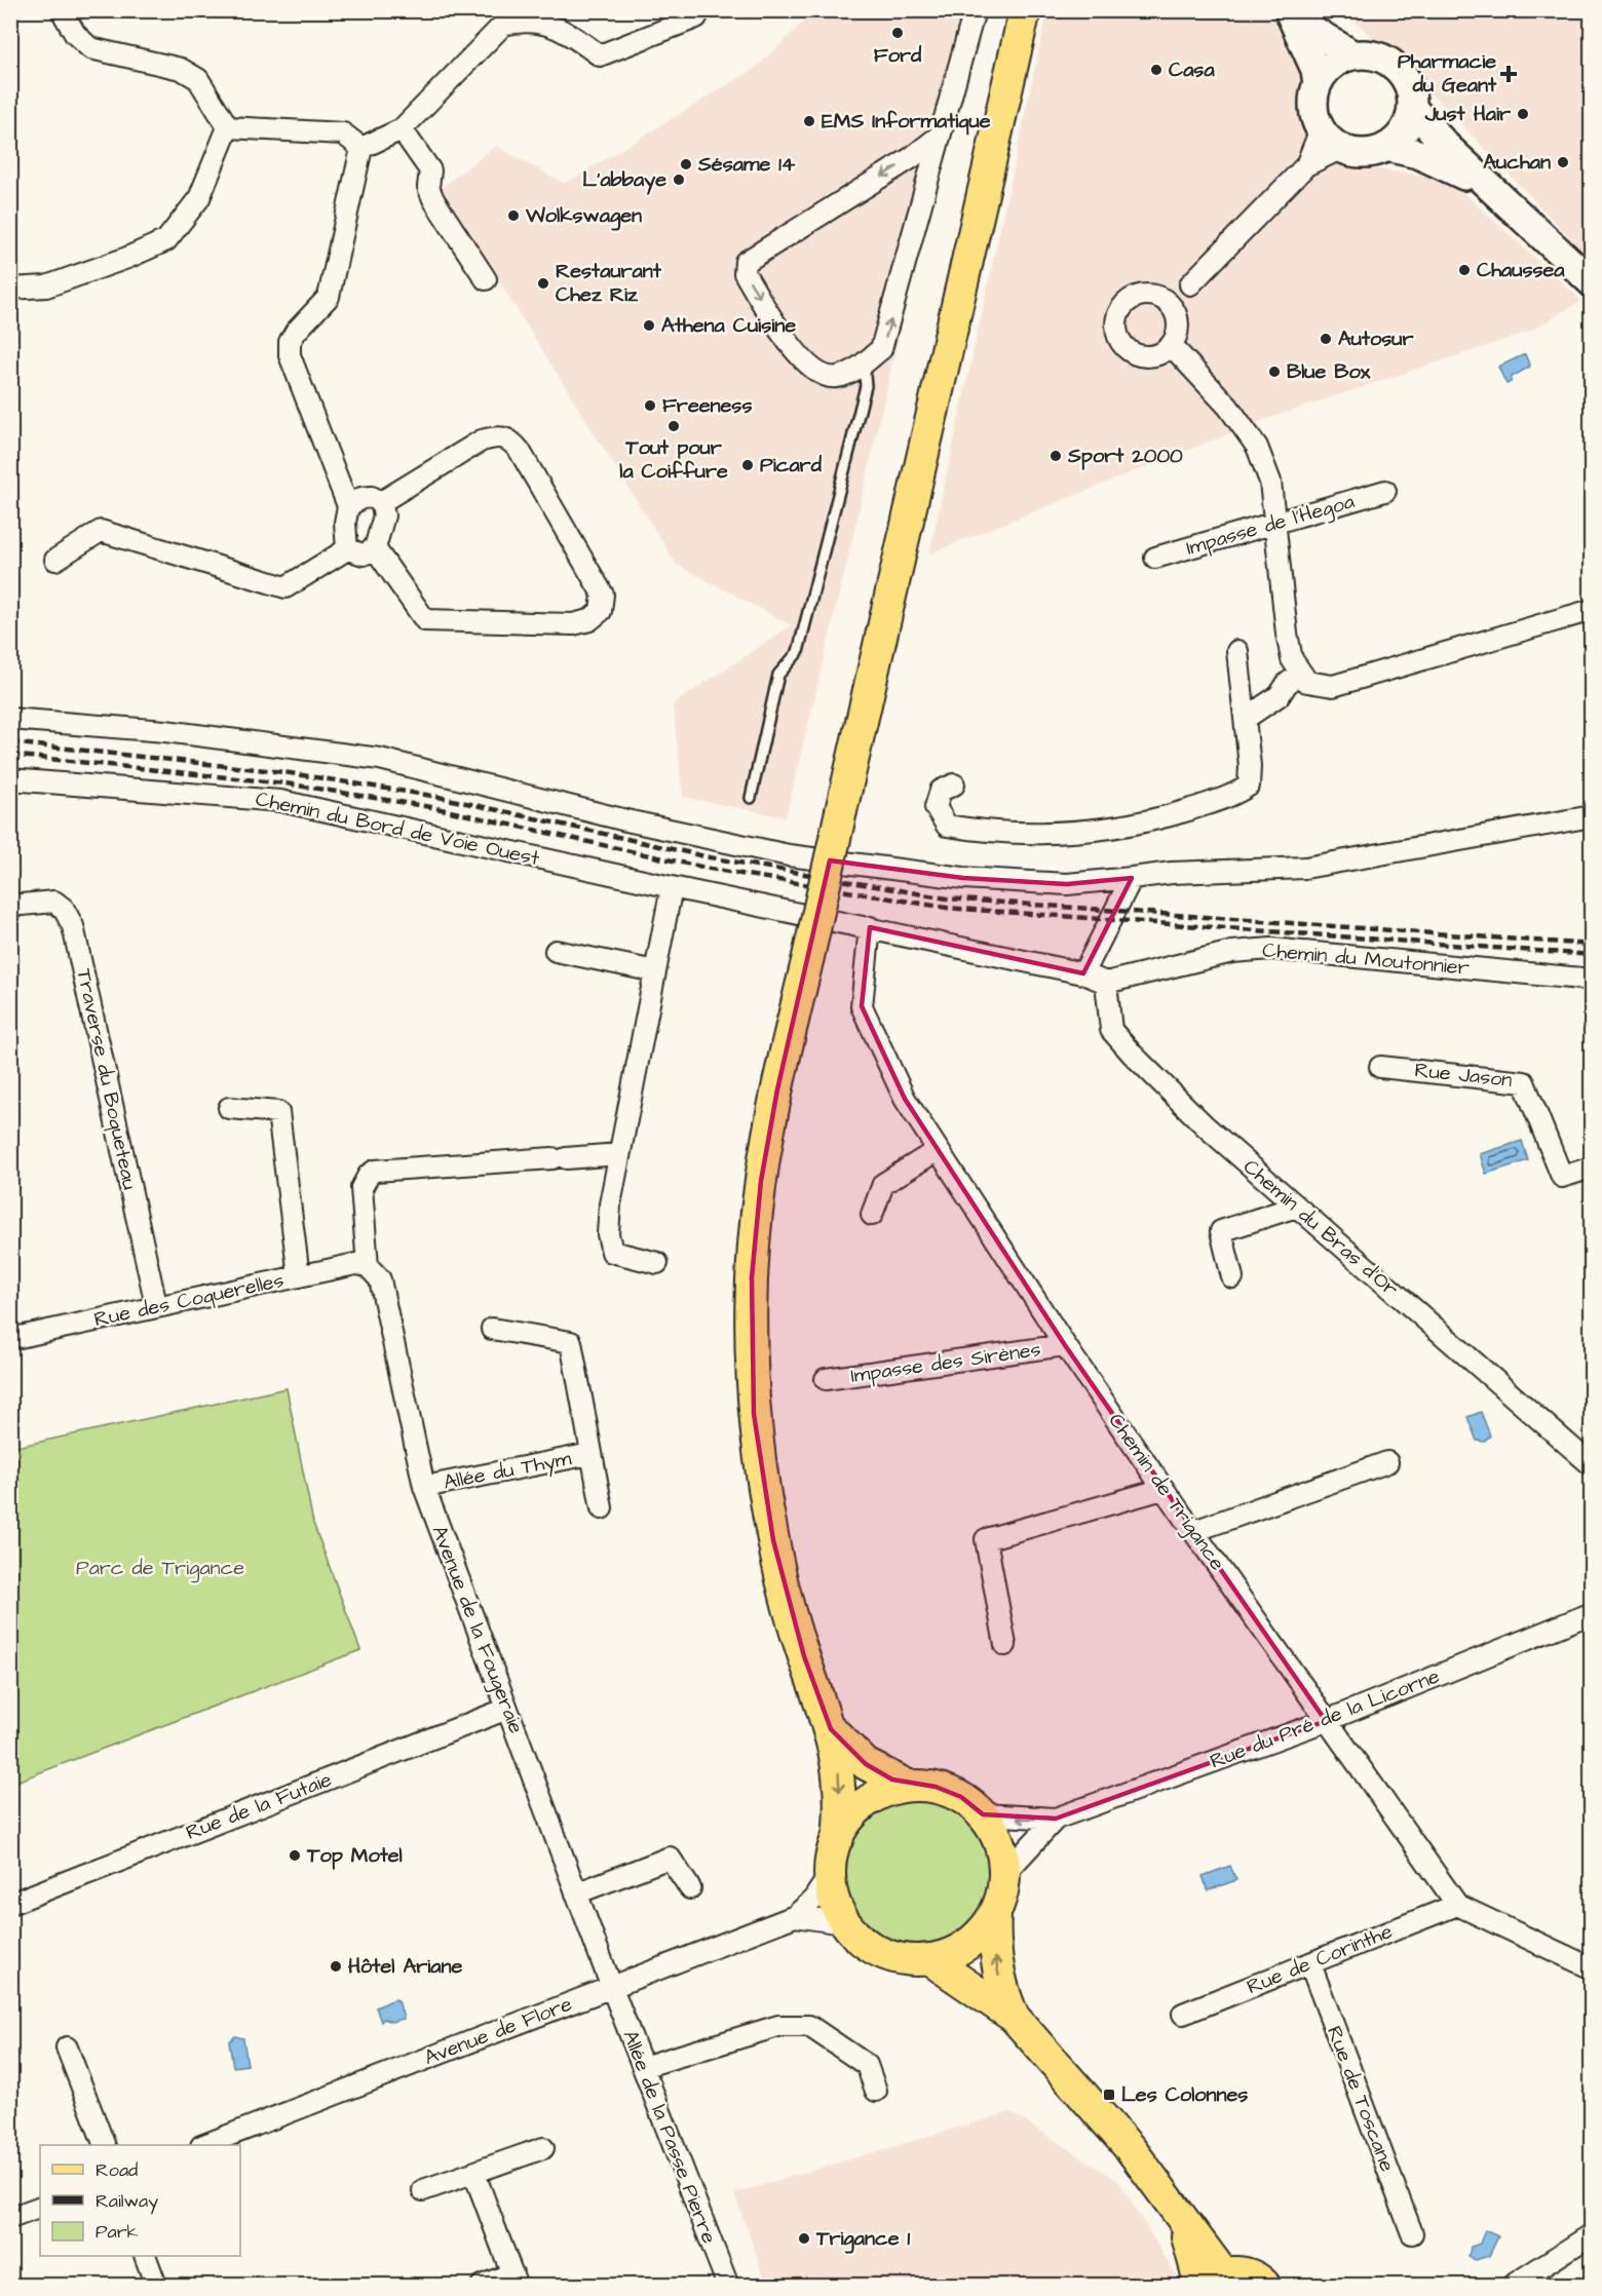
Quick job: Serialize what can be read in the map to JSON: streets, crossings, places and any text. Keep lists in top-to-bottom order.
{
  "streets": {
    "street": [
      "Impasse de l'Hegoa",
      "Chemin du Bord de Voie Ouest",
      "Chemin du Moutonnier",
      "Rue Jason",
      "Traverse du Boqueteau",
      "Chemin du Bras d'Or",
      "Rue des Coquerelles",
      "Impasse des Sirènes",
      "Allée du Thym",
      "Chemin de Trigance",
      "Avenue de la Fougeraie",
      "Rue du Pré de la Licorne",
      "Rue de la Futaie",
      "Rue de Corinthe",
      "Avenue de Flore",
      "Rue de Toscane",
      "Allée de la Passe Pierre"
    ]
  },
  "crossings": [
    ["Chemin du Bord de Voie Ouest", "Chemin de Trigance"],
    ["Chemin du Moutonnier", "Chemin du Bras d'Or"],
    ["Traverse du Boqueteau", "Rue des Coquerelles"],
    ["Rue des Coquerelles", "Avenue de la Fougeraie"],
    ["Impasse des Sirènes", "Chemin de Trigance"],
    ["Allée du Thym", "Avenue de la Fougeraie"],
    ["Chemin de Trigance", "Rue du Pré de la Licorne"],
    ["Chemin de Trigance", "Rue de Corinthe"],
    ["Avenue de la Fougeraie", "Rue de la Futaie"],
    ["Avenue de la Fougeraie", "Avenue de Flore"],
    ["Avenue de la Fougeraie", "Allée de la Passe Pierre"],
    ["Rue de Corinthe", "Rue de Toscane"],
    ["Avenue de Flore", "Allée de la Passe Pierre"]
  ],
  "parks": ["Parc de Trigance"],
  "places": {
    "other": [
      "Ford",
      "Casa",
      "Just Hair",
      "EMS Informatique",
      "Auchan",
      "Sésame 14",
      "L'abbaye",
      "Wolkswagen",
      "Chaussea",
      "Restaurant Chez Riz",
      "Athena Cuisine",
      "Autosur",
      "Blue Box",
      "Freeness",
      "Tout pour la Coiffure",
      "Sport 2000",
      "Picard",
      "Top Motel",
      "Hôtel Ariane",
      "Trigance 1"
    ],
    "health": ["Pharmacie du Geant"],
    "transit": ["Les Colonnes"]
  },
  "legend": ["Road", "Railway", "Park"]
}
